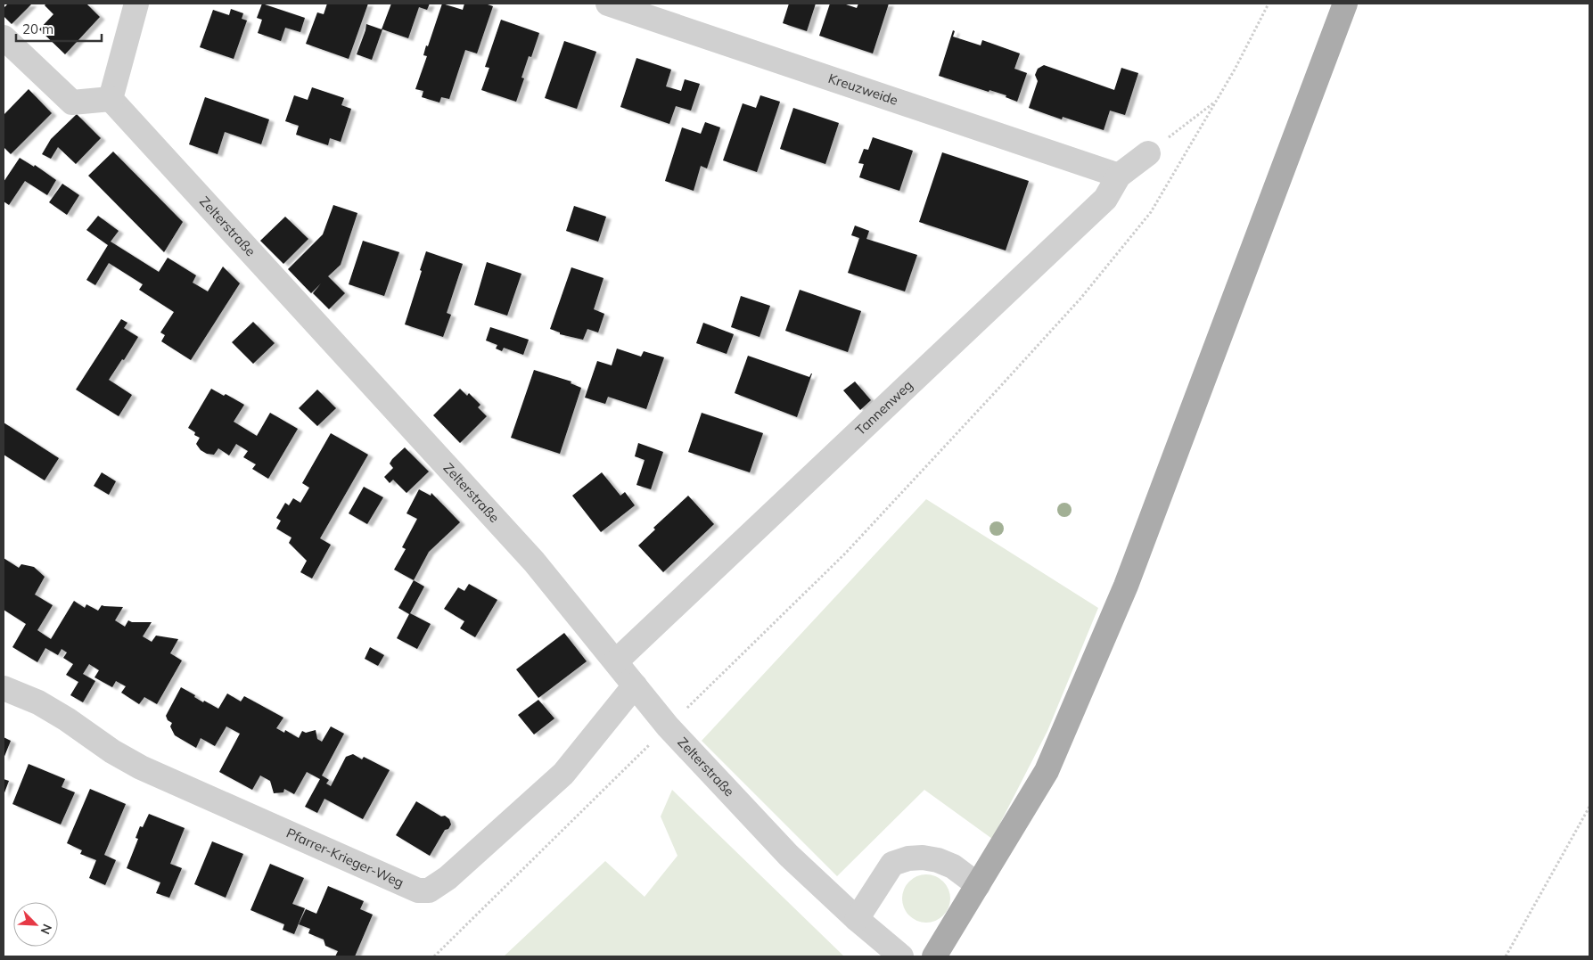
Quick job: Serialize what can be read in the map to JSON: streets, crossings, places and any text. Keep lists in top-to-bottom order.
{
  "streets": {
    "street": [
      "Kreuzweide",
      "Zelterstraße",
      "Tannenweg",
      "Pfarrer-Krieger-Weg"
    ]
  },
  "crossings": [
    ["Kreuzweide", "Tannenweg"],
    ["Zelterstraße", "Tannenweg"],
    ["Zelterstraße", "Pfarrer-Krieger-Weg"]
  ],
  "scale_bar": "20 m",
  "north": "bottom right"
}
